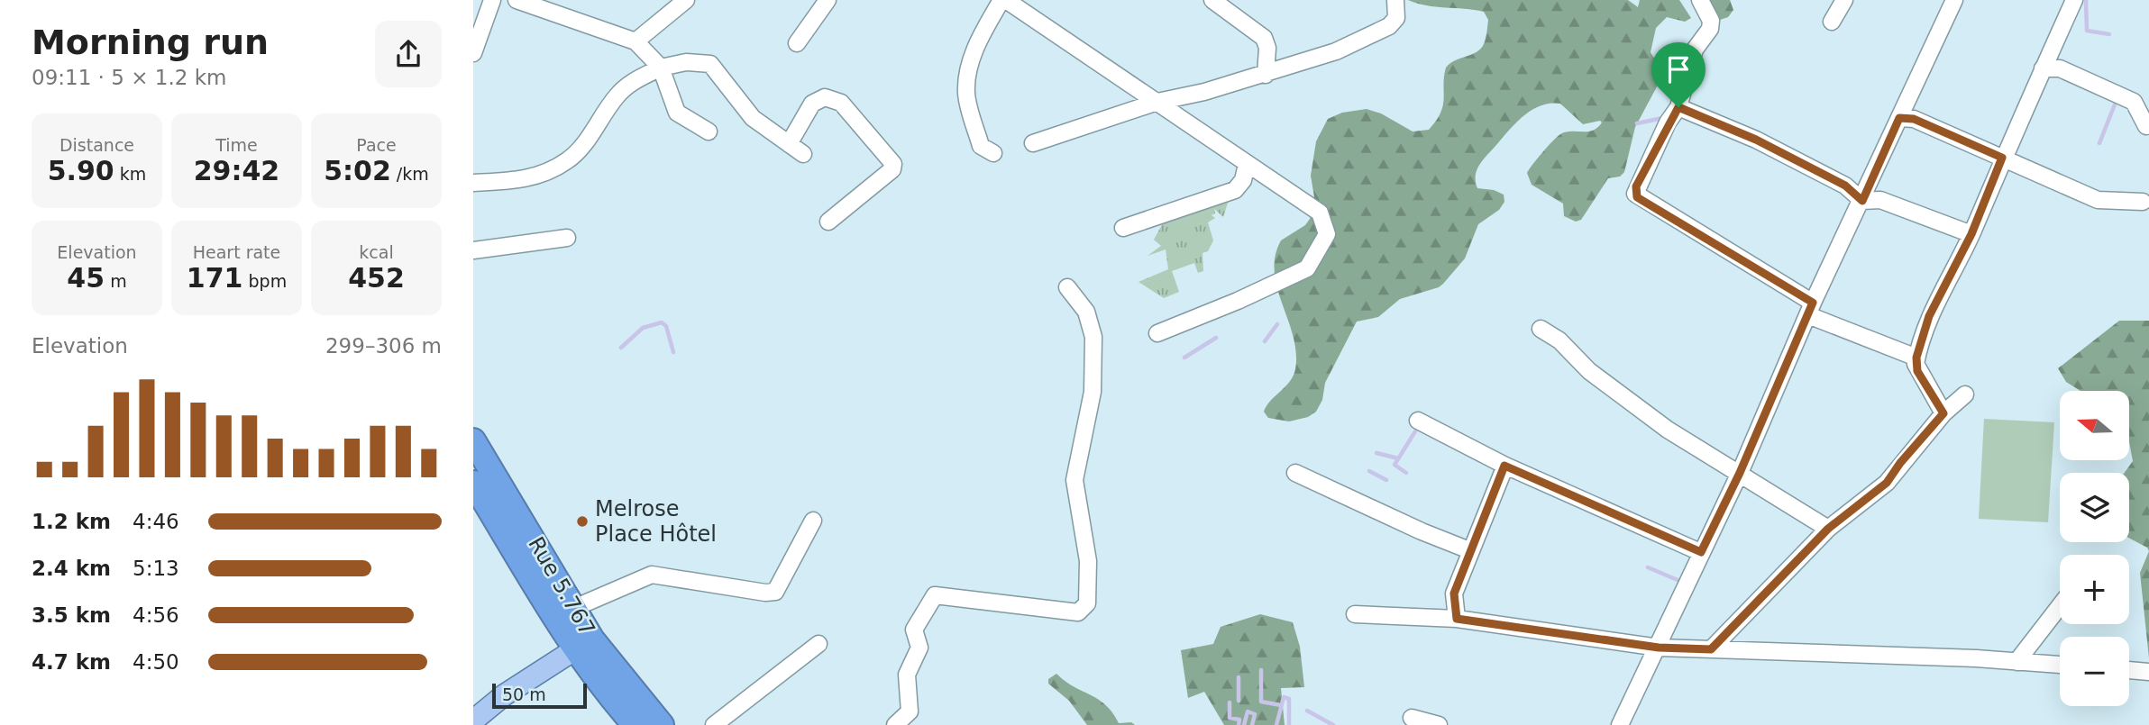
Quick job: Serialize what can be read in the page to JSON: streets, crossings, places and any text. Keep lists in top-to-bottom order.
{
  "streets": {
    "highway": ["Rue 5.767"]
  },
  "places": ["Melrose Place Hôtel"],
  "scale_bar": "50 m",
  "north": "left",
  "page": {
    "heading": ["Morning run", "09:11 · 5 × 1.2 km"],
    "stats": [
      ["Distance", "5.90 km"],
      ["Time", "29:42"],
      ["Pace", "5:02 /km"],
      ["Elevation", "45 m"],
      ["Heart rate", "171 bpm"],
      ["kcal", "452"]
    ],
    "chart": ["Elevation", "299–306 m"],
    "map_buttons": ["+", "−"],
    "list": [
      {
        "name": "1.2 km",
        "note": "4:46"
      },
      {
        "name": "2.4 km",
        "note": "5:13"
      },
      {
        "name": "3.5 km",
        "note": "4:56"
      },
      {
        "name": "4.7 km",
        "note": "4:50"
      }
    ],
    "scale": "50 m"
  }
}
